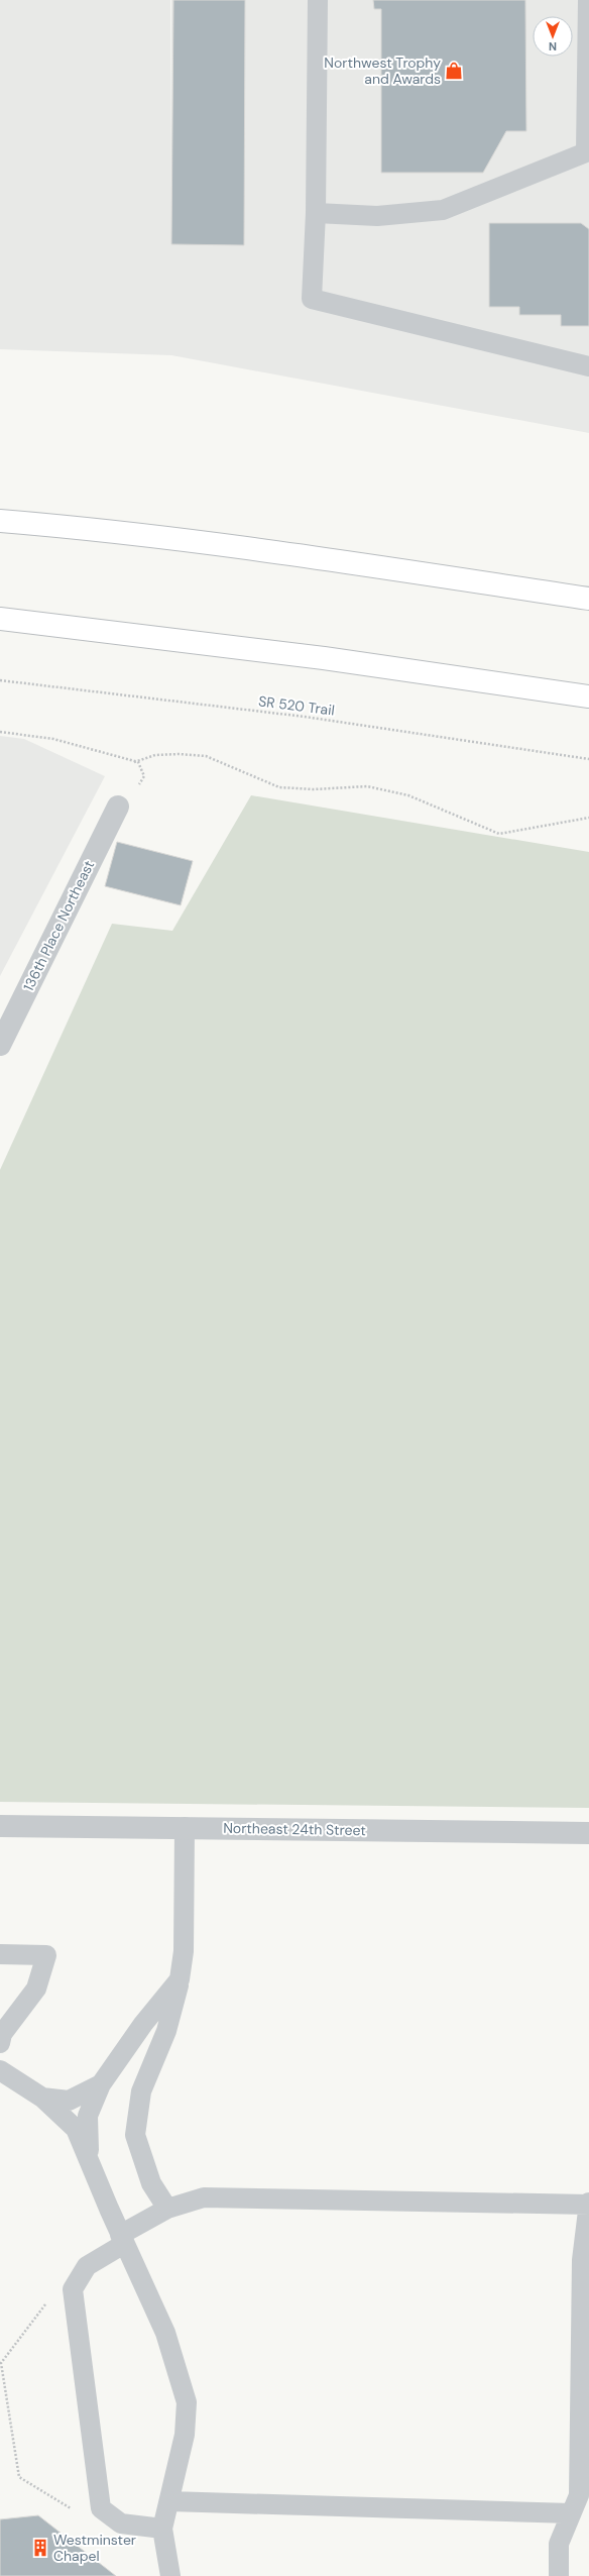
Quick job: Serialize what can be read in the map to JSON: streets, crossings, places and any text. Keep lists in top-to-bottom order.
{
  "streets": {
    "street": ["136th Place Northeast", "Northeast 24th Street"],
    "path": ["SR 520 Trail"]
  },
  "places": {
    "shop": ["Northwest Trophy and Awards"],
    "building": ["Westminster Chapel"]
  },
  "north": "bottom"
}
